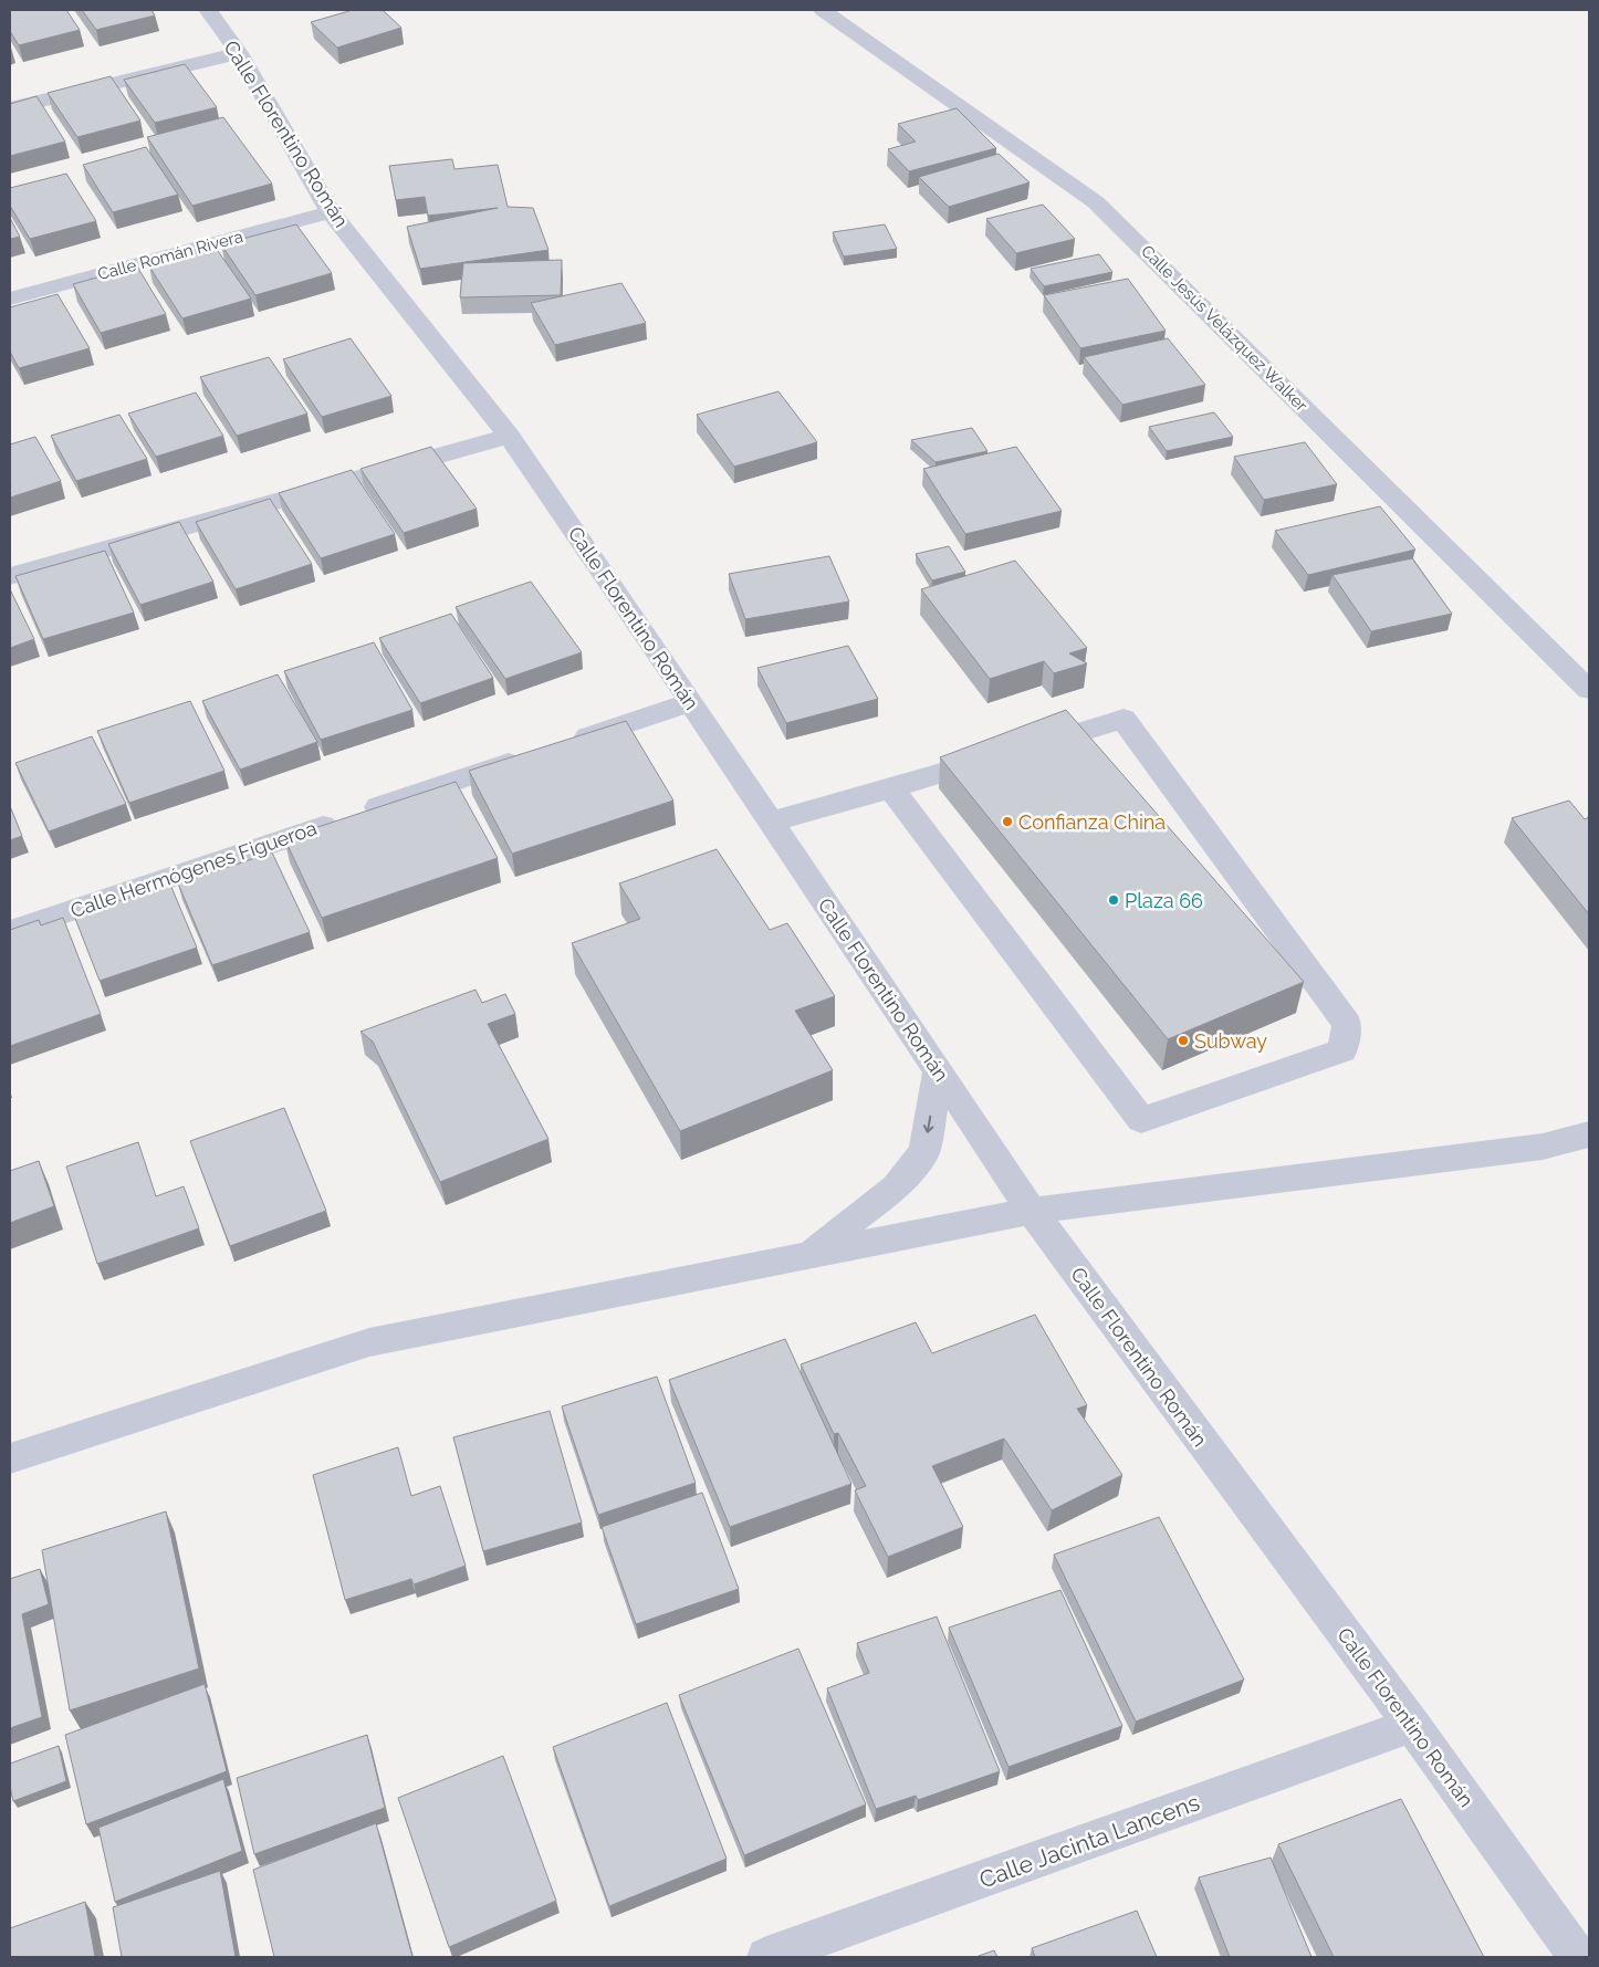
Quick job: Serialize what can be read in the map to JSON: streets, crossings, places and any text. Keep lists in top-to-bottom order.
{
  "streets": {
    "street": [
      "Calle Florentino Román",
      "Calle Román Rivera",
      "Calle Jesús Velázquez Walker",
      "Calle Hermógenes Figueroa",
      "Calle Jacinta Lancens"
    ]
  },
  "crossings": [
    ["Calle Florentino Román", "Calle Román Rivera"],
    ["Calle Florentino Román", "Calle Jacinta Lancens"]
  ],
  "places": ["Confianza China", "Plaza 66", "Subway"]
}
